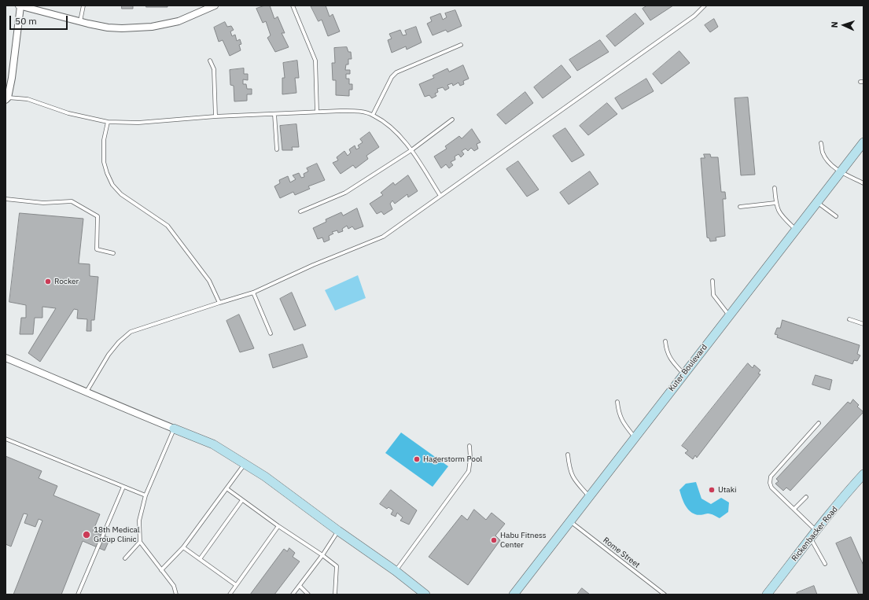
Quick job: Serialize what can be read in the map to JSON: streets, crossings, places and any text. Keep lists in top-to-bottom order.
{
  "streets": {
    "street": ["Kuter Boulevard", "Rickenbacker Road"],
    "lane": ["Rome Street"]
  },
  "crossings": [
    ["Kuter Boulevard", "Rome Street"]
  ],
  "places": [
    "Rocker",
    "Hagerstorm Pool",
    "Utaki",
    "18th Medical Group Clinic",
    "Habu Fitness Center"
  ],
  "scale_bar": "50 m",
  "north": "left"
}
